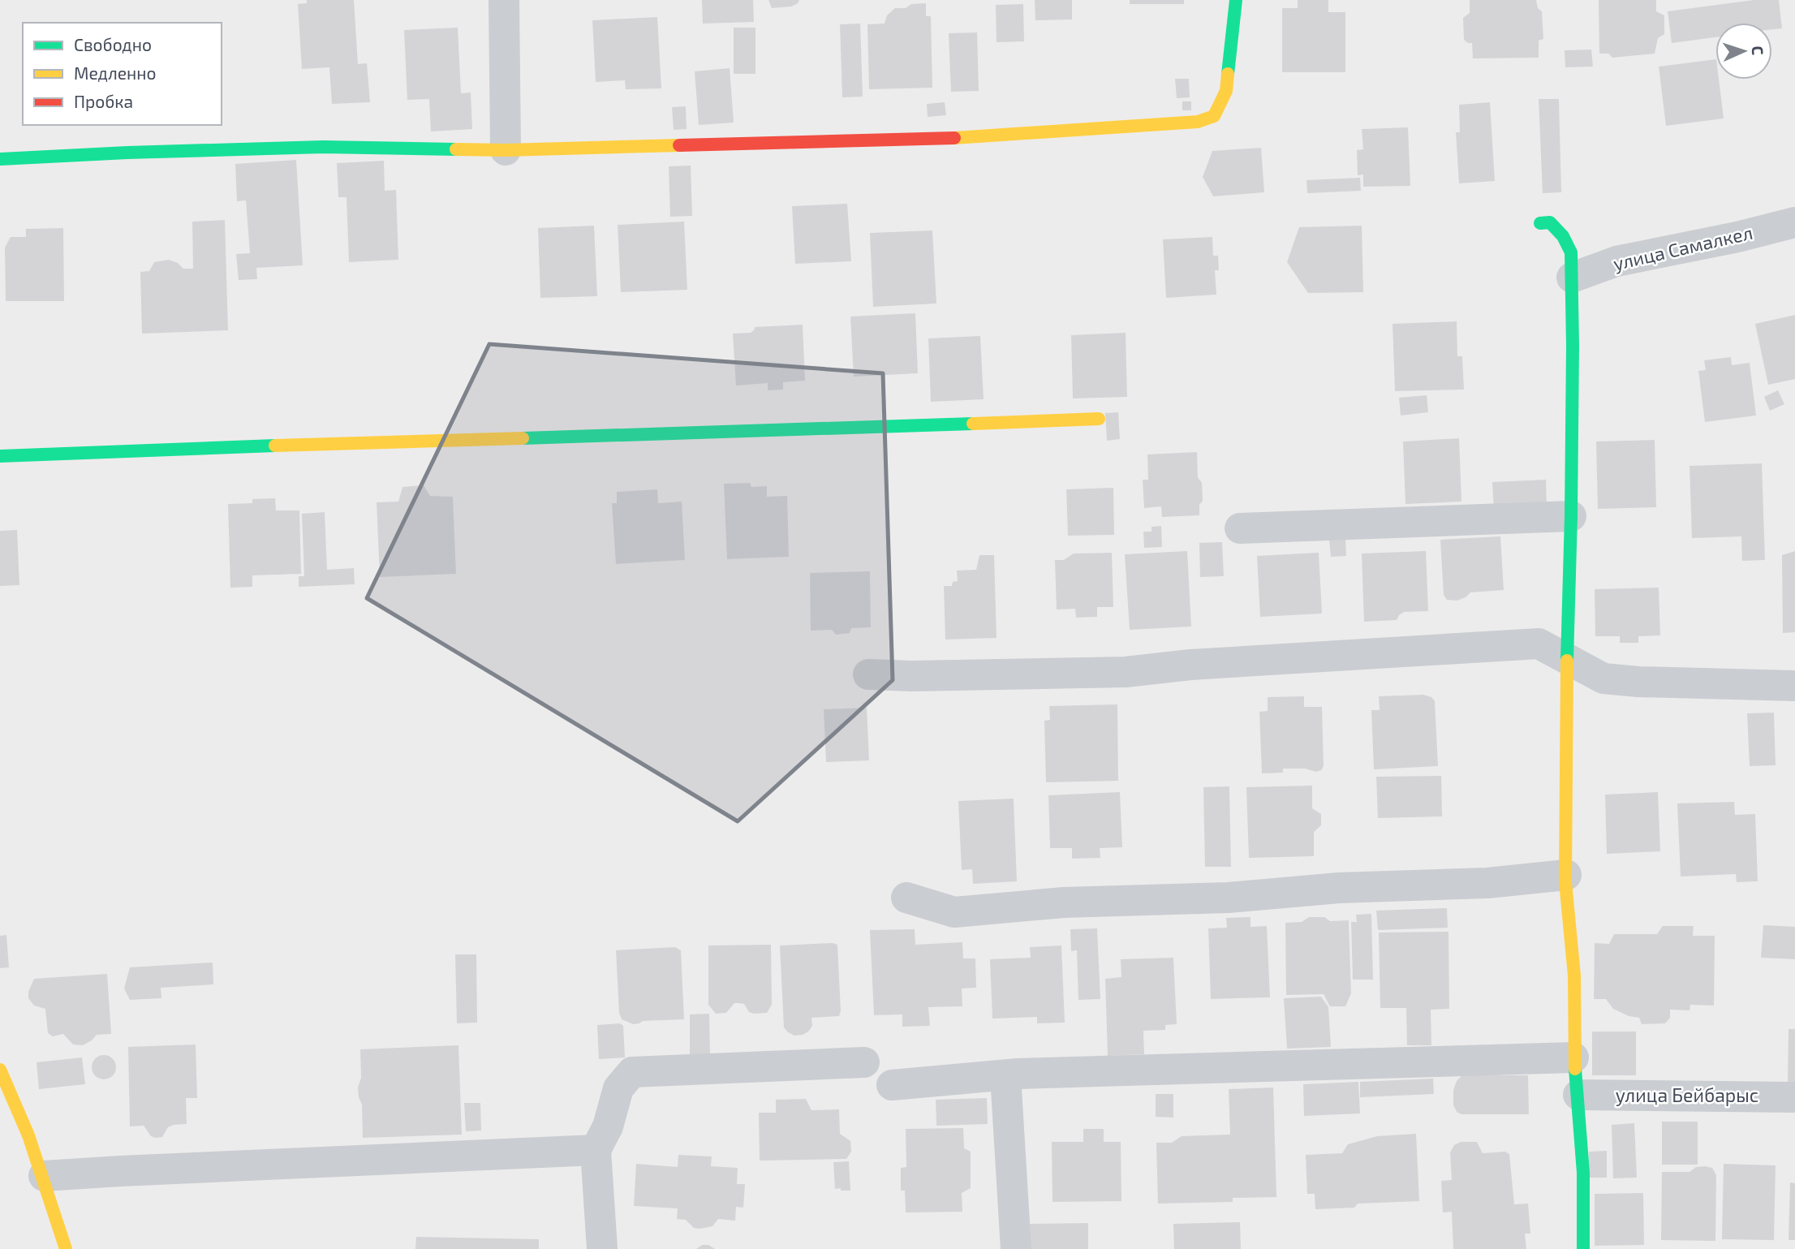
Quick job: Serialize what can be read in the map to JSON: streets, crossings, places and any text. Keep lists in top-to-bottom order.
{
  "streets": {
    "street": ["улица Самалкел", "улица Бейбарыс"]
  },
  "legend": ["Свободно", "Медленно", "Пробка"],
  "north": "right"
}
